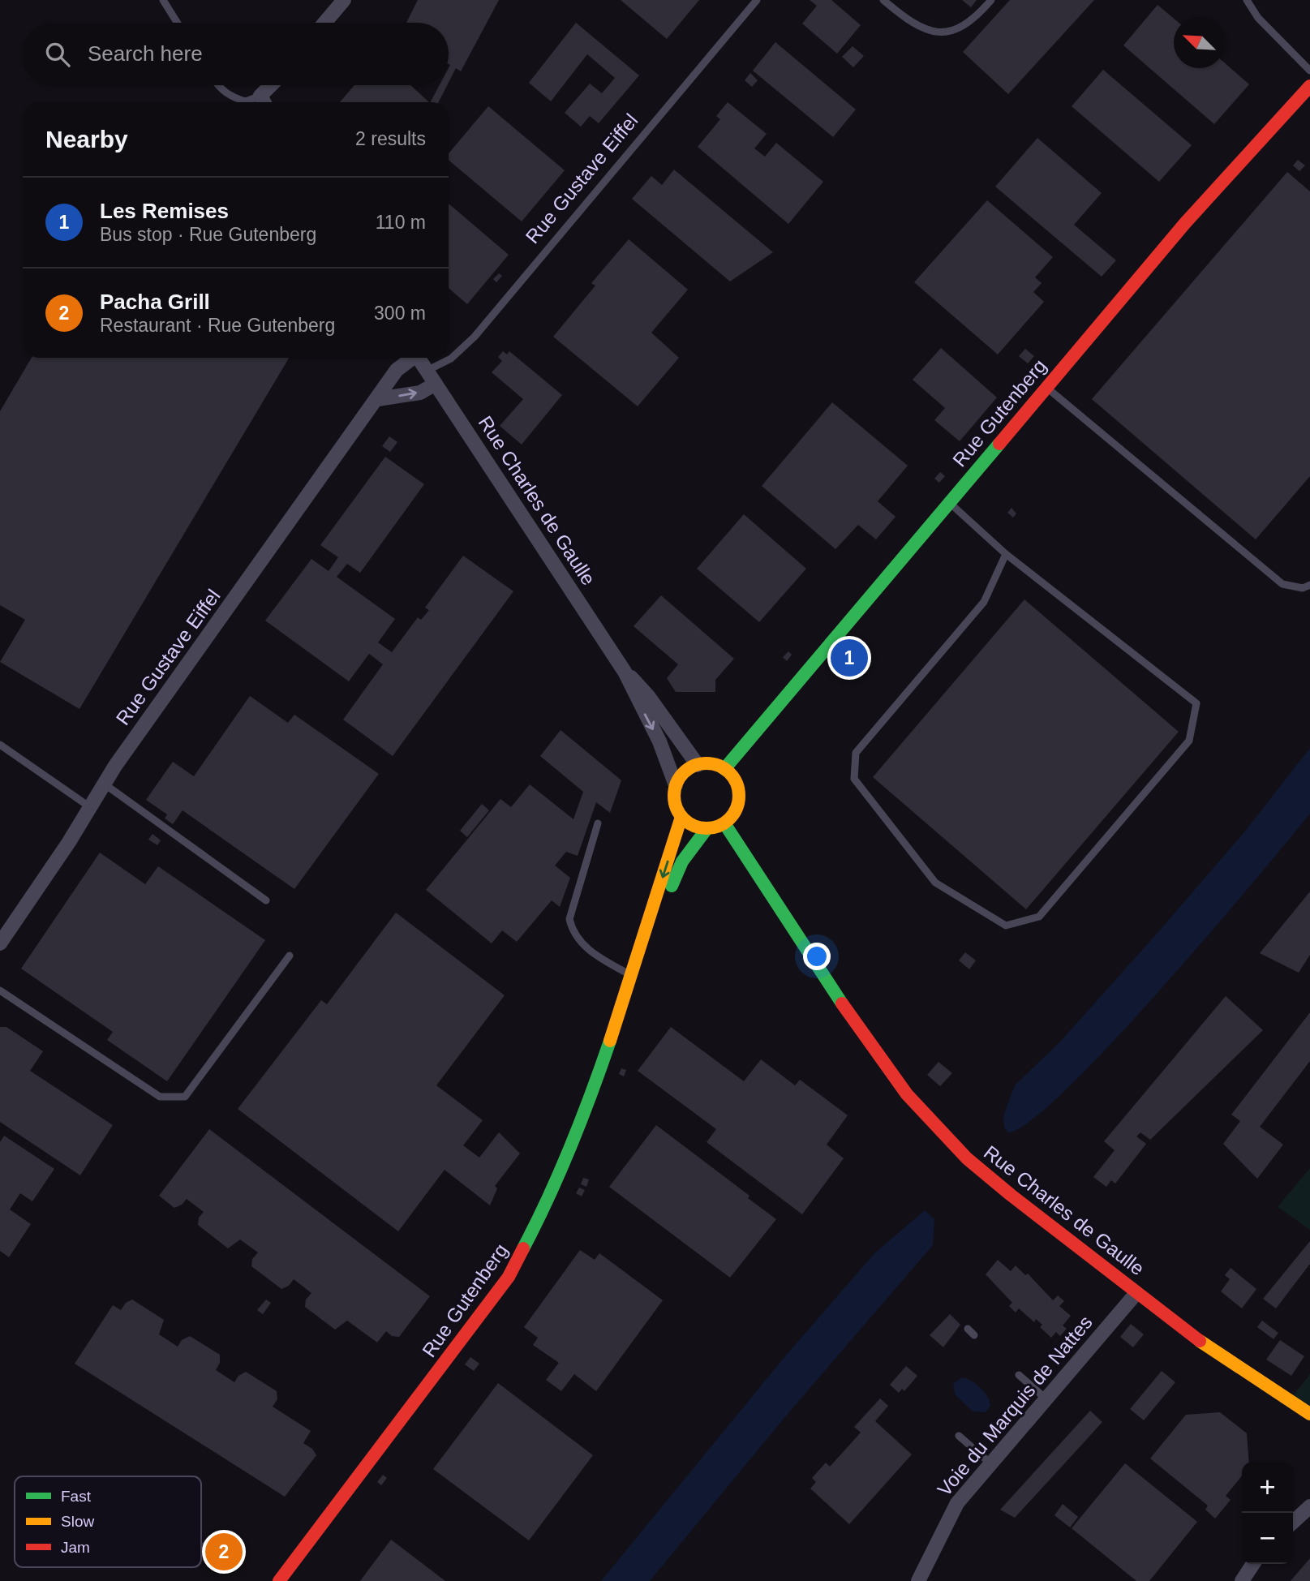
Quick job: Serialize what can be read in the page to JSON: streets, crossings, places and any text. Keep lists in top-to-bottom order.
{
  "streets": {
    "street": [
      "Rue Gustave Eiffel",
      "Rue Gutenberg",
      "Rue Charles de Gaulle",
      "Voie du Marquis de Nattes"
    ]
  },
  "crossings": [
    ["Rue Gustave Eiffel", "Rue Charles de Gaulle"],
    ["Rue Gutenberg", "Rue Charles de Gaulle"],
    ["Rue Charles de Gaulle", "Voie du Marquis de Nattes"]
  ],
  "legend": ["Fast", "Slow", "Jam"],
  "north": "top left",
  "page": {
    "search": "Search here",
    "heading": ["Nearby", "2 results"],
    "list": [
      {
        "mark": "1",
        "name": "Les Remises",
        "note": "Bus stop · Rue Gutenberg",
        "value": "110 m"
      },
      {
        "mark": "2",
        "name": "Pacha Grill",
        "note": "Restaurant · Rue Gutenberg",
        "value": "300 m"
      }
    ],
    "pins": ["1", "2"],
    "map_buttons": ["+", "−"]
  }
}
